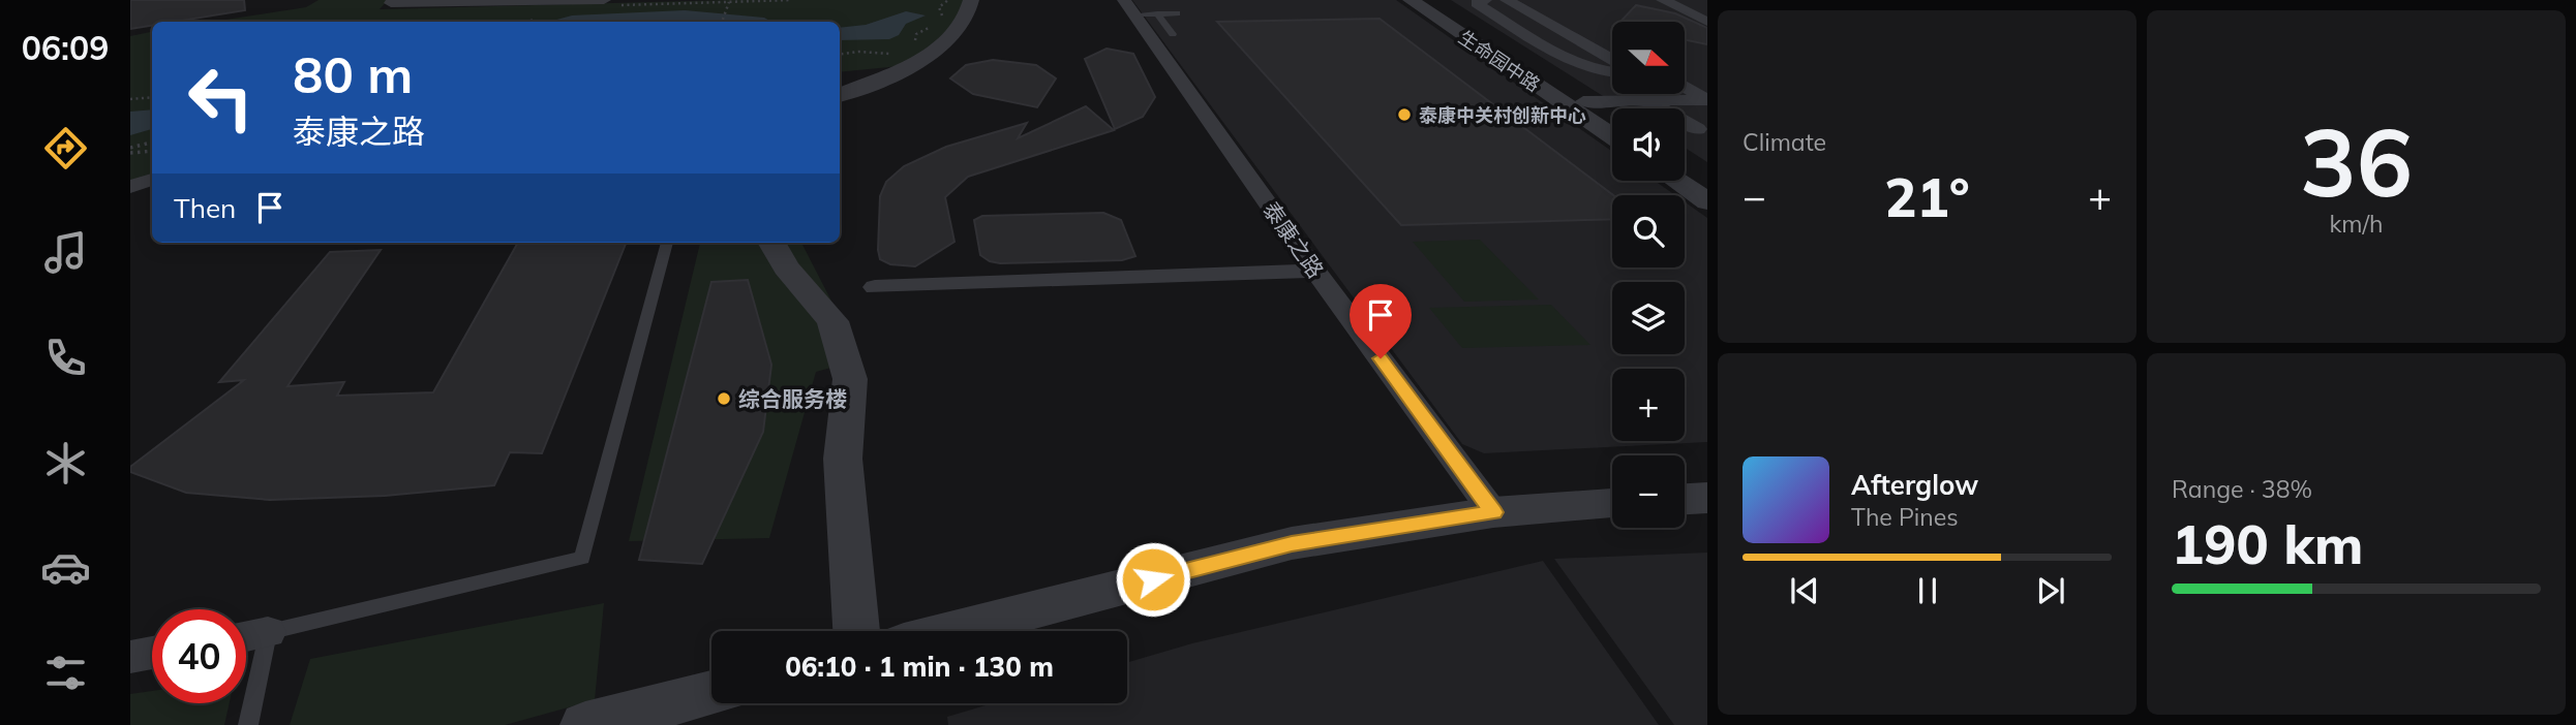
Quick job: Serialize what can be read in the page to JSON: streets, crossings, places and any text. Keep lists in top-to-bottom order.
{
  "streets": {
    "street": ["生命园中路", "泰康之路"]
  },
  "places": ["泰康中关村创新中心", "综合服务楼"],
  "north": "right",
  "page": {
    "tabs": "06:09",
    "tile": [
      "Climate",
      ["36", "km/h"],
      ["Range · 38%", "190 km"]
    ],
    "map_buttons": ["+", "−"],
    "turn": ["80 m", "泰康之路"],
    "heat": ["−", "21°", "+"],
    "then": "Then",
    "song": ["Afterglow", "The Pines"],
    "limit": "40",
    "trip": "06:10 · 1 min · 130 m"
  }
}
